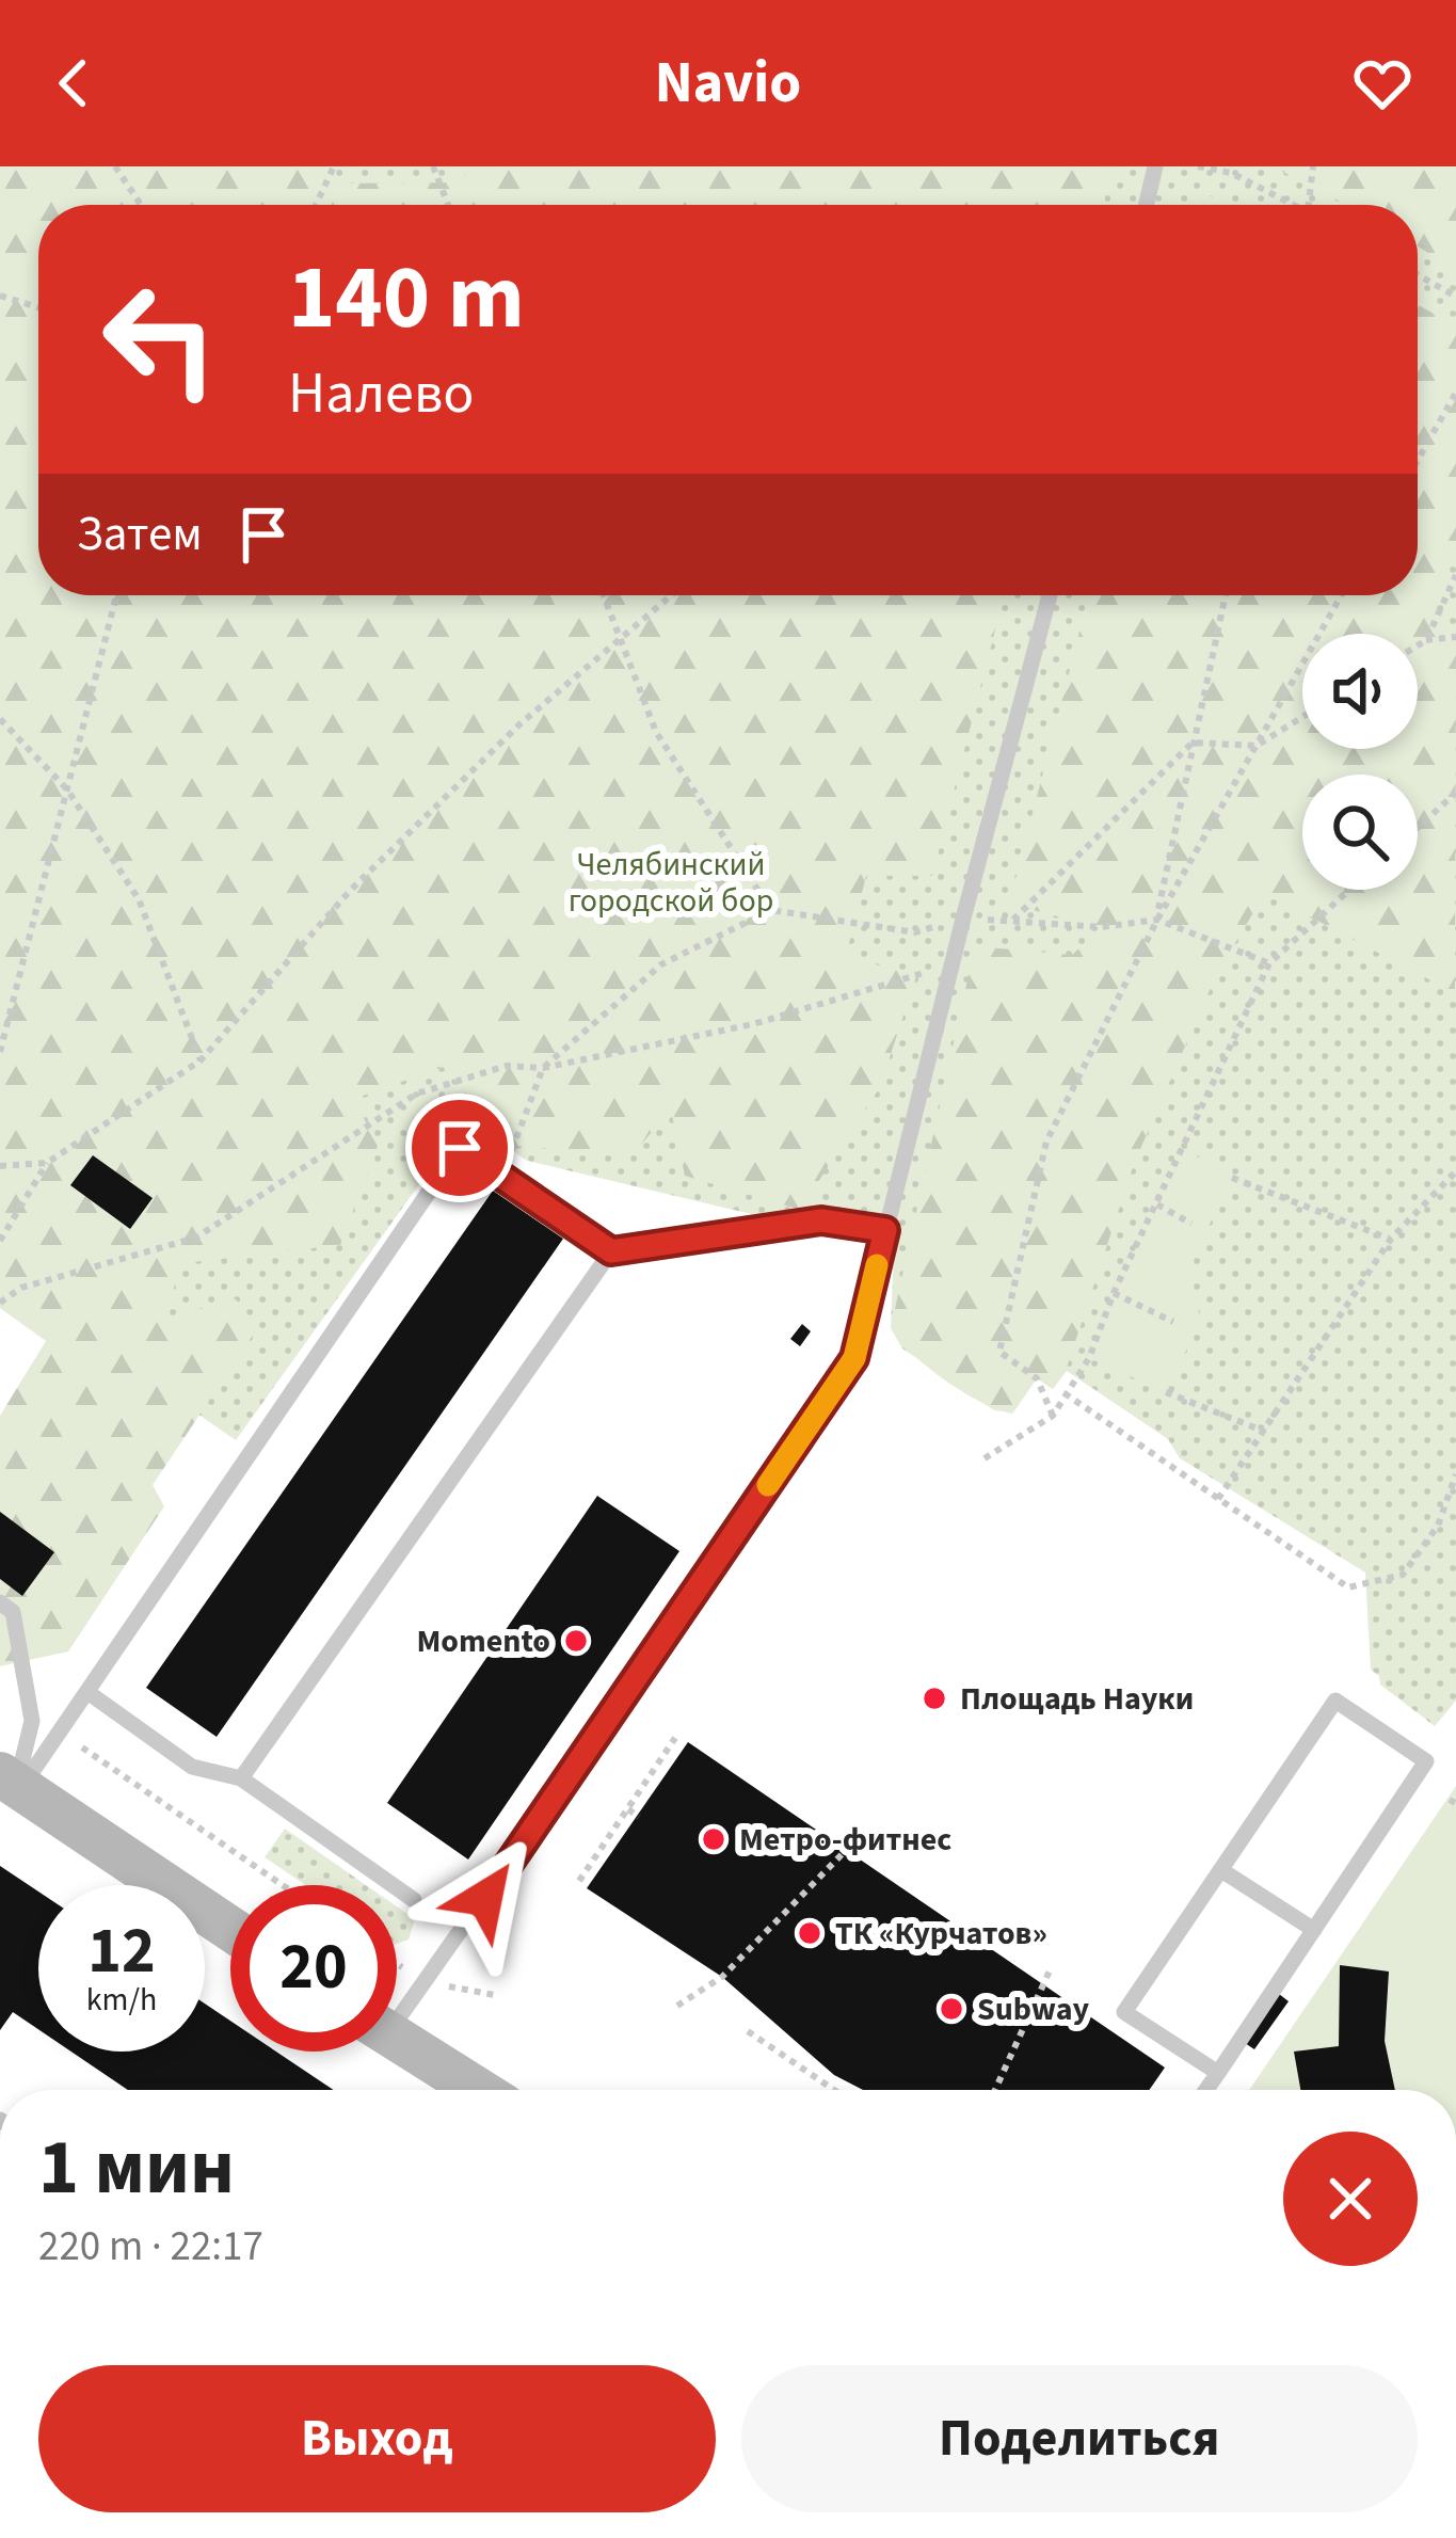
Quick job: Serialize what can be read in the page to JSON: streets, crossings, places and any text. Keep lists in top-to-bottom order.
{
  "parks": ["Челябинский городской бор"],
  "places": [
    "Momento",
    "Площадь Науки",
    "Метро-фитнес",
    "ТК «Курчатов»",
    "Subway"
  ],
  "page": {
    "header": "Navio",
    "turn": ["140 m", "Налево"],
    "then": "Затем",
    "speed": "12 km/h",
    "limit": "20",
    "heading": ["1 мин", "220 m · 22:17"],
    "buttons": ["Выход", "Поделиться"]
  }
}
